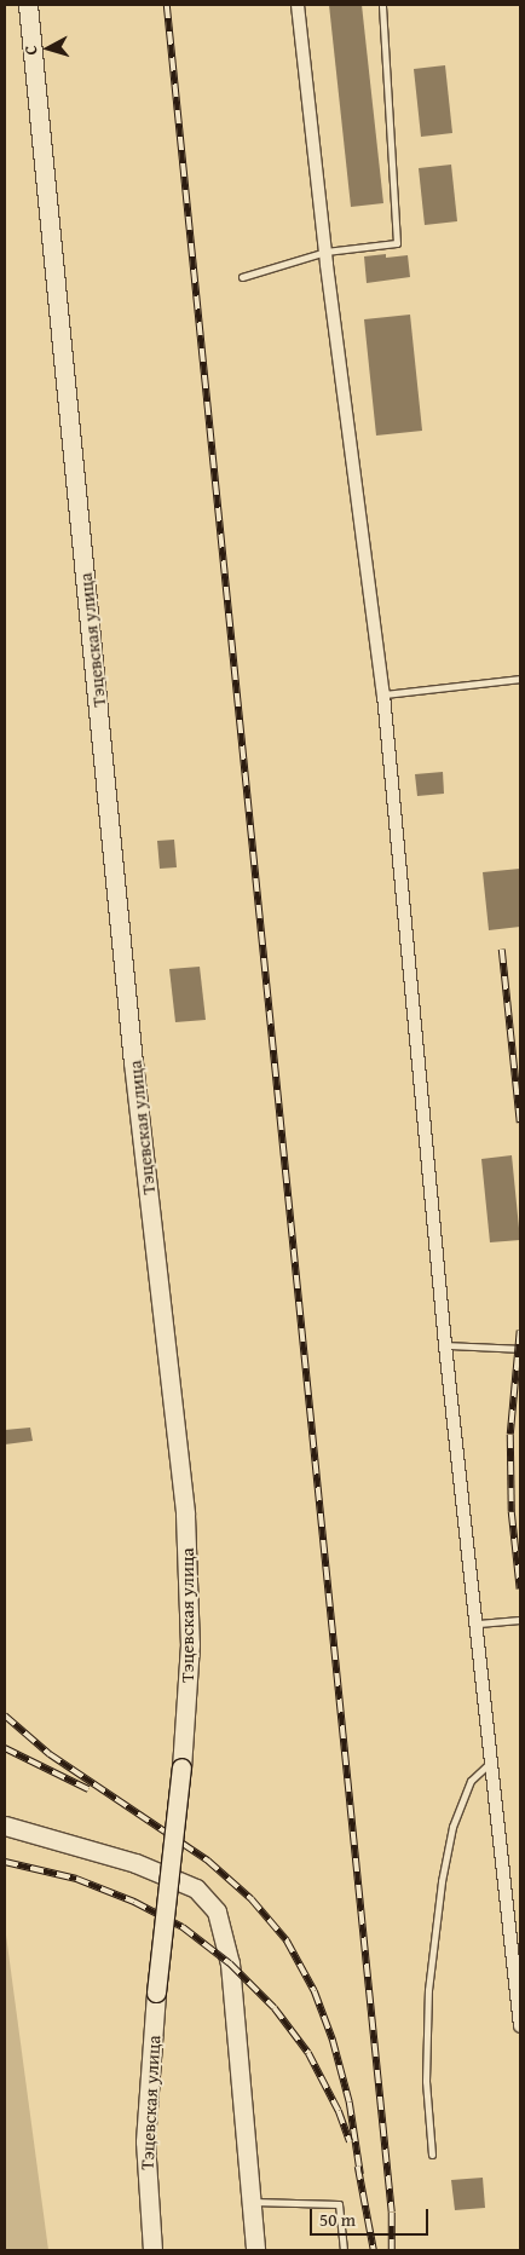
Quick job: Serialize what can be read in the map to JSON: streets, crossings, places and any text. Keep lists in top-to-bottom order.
{
  "streets": {
    "street": ["Тэцевская улица"]
  },
  "scale_bar": "50 m",
  "north": "left"
}
